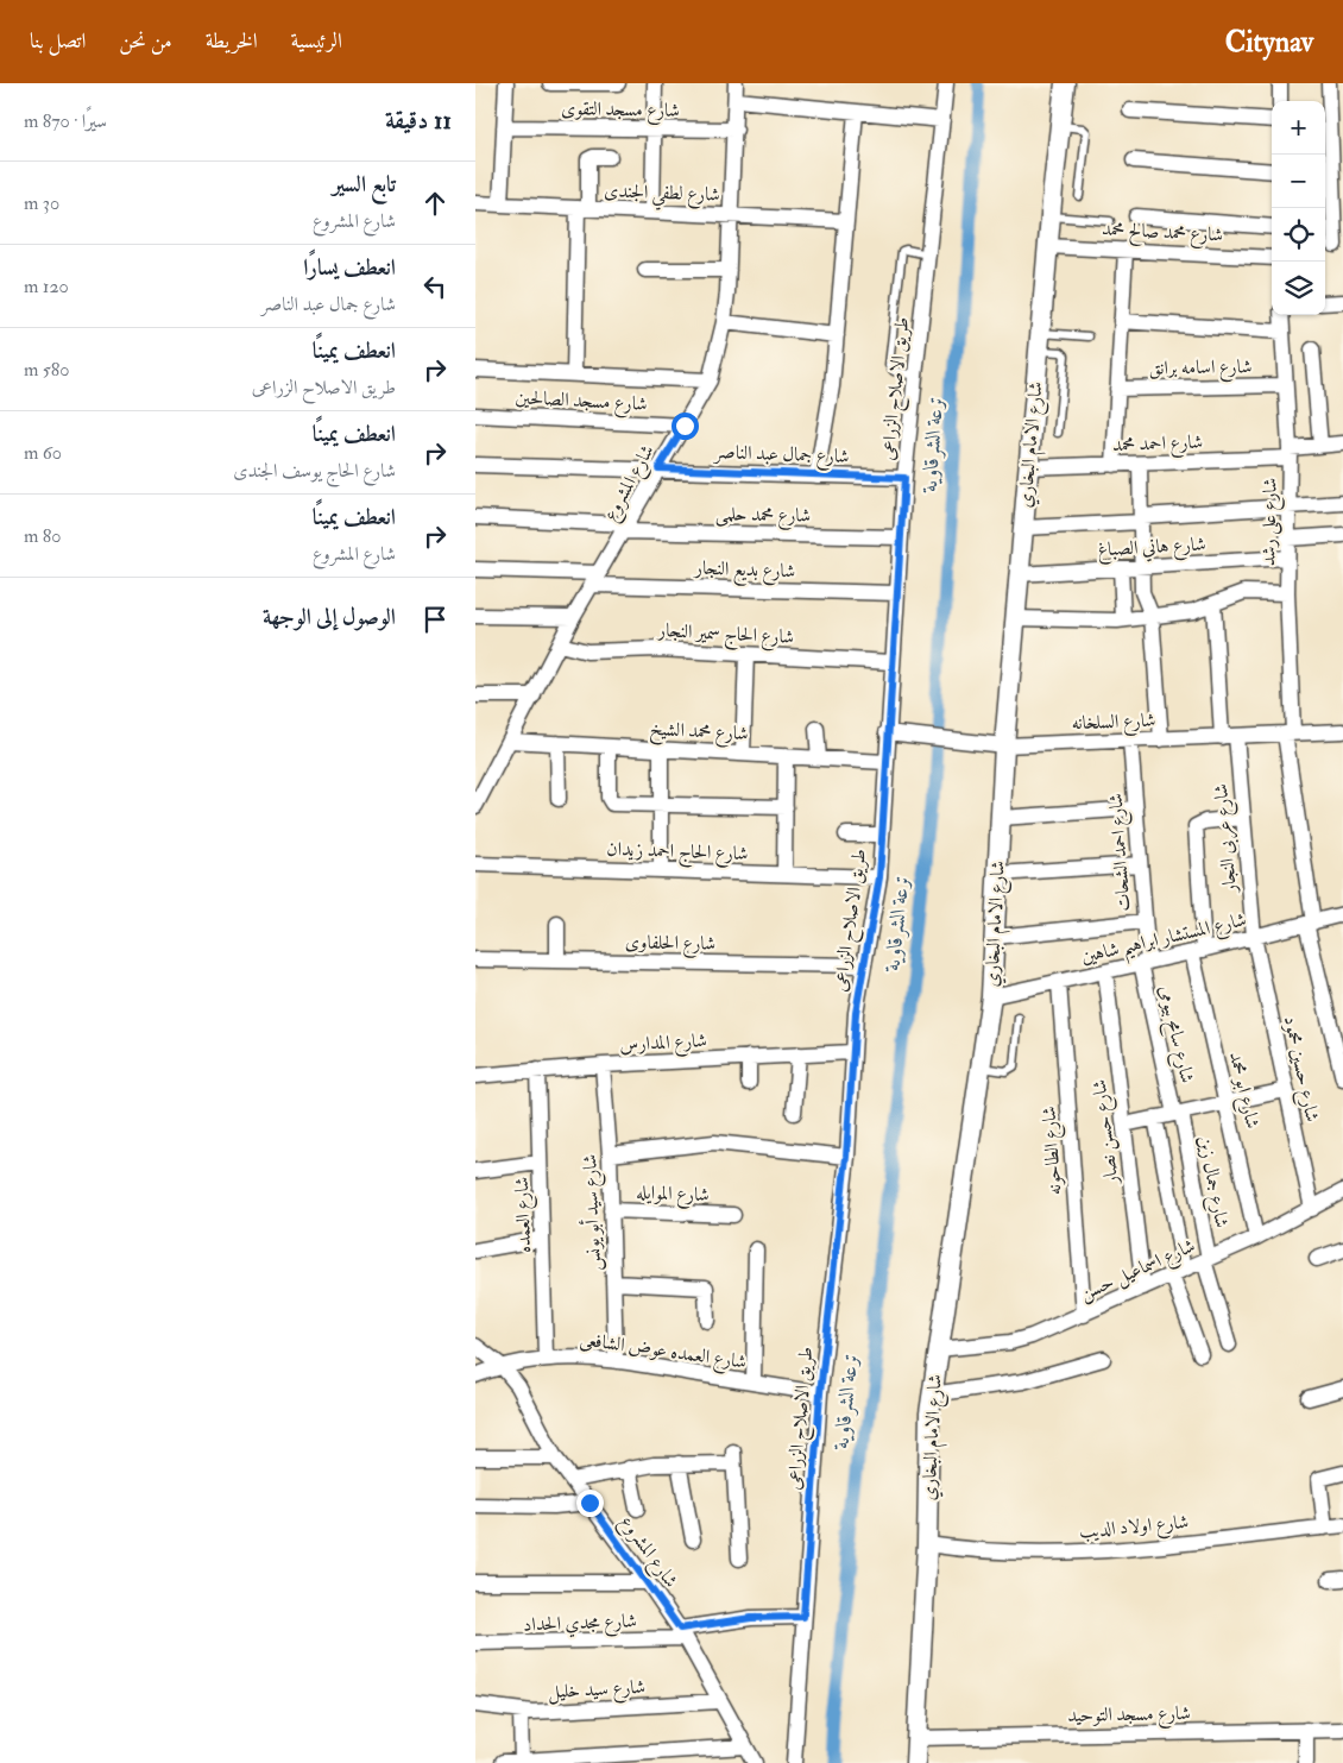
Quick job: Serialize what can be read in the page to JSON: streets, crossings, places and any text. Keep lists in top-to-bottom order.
{
  "streets": {
    "street": [
      "شارع مسجد التقوى",
      "شارع لطفي الجندى",
      "شارع محمد صالح محمد",
      "شارع اسامه برانق",
      "طريق الاصلاح الزراعى",
      "شارع مسجد الصالحين",
      "شارع احمد محمد",
      "شارع الامام البخاري",
      "شارع جمال عبد الناصر",
      "شارع المشروع",
      "شارع محمد حلمى",
      "شارع على رشد",
      "شارع هاني الصباغ",
      "شارع بديع النجار",
      "شارع الحاج سمير النجار",
      "شارع السلخانه",
      "شارع محمد الشيخ",
      "شارع عربى النجار",
      "شارع الحاج احمد زيدان",
      "شارع احمد الشحات",
      "شارع المستشار ابراهيم شاهين",
      "شارع الحلفاوى",
      "شارع سامح بيومى",
      "شارع المدارس",
      "شارع حسين محمود",
      "شارع ابو محمد",
      "شارع حسن نصار",
      "شارع الطاحونه",
      "شارع جمال زين",
      "شارع الموايله",
      "شارع سيد أبو يونس",
      "شارع العمده",
      "شارع اسماعيل حسن",
      "شارع العمده عوض الشافعى",
      "شارع اولاد الديب",
      "شارع مجدي الحداد",
      "شارع سيد خليل",
      "شارع مسجد التوحيد"
    ]
  },
  "crossings": [
    ["شارع مسجد التقوى", "شارع المشروع"],
    ["شارع لطفي الجندى", "شارع المشروع"],
    ["شارع محمد صالح محمد", "شارع الامام البخاري"],
    ["شارع اسامه برانق", "شارع على رشد"],
    ["طريق الاصلاح الزراعى", "شارع جمال عبد الناصر"],
    ["طريق الاصلاح الزراعى", "شارع محمد حلمى"],
    ["طريق الاصلاح الزراعى", "شارع بديع النجار"],
    ["طريق الاصلاح الزراعى", "شارع الحاج سمير النجار"],
    ["طريق الاصلاح الزراعى", "شارع السلخانه"],
    ["طريق الاصلاح الزراعى", "شارع محمد الشيخ"],
    ["طريق الاصلاح الزراعى", "شارع الحاج احمد زيدان"],
    ["طريق الاصلاح الزراعى", "شارع الحلفاوى"],
    ["طريق الاصلاح الزراعى", "شارع المدارس"],
    ["طريق الاصلاح الزراعى", "شارع العمده عوض الشافعى"],
    ["طريق الاصلاح الزراعى", "شارع مجدي الحداد"],
    ["شارع مسجد الصالحين", "شارع المشروع"],
    ["شارع احمد محمد", "شارع الامام البخاري"],
    ["شارع احمد محمد", "شارع على رشد"],
    ["شارع الامام البخاري", "شارع هاني الصباغ"],
    ["شارع الامام البخاري", "شارع السلخانه"],
    ["شارع الامام البخاري", "شارع المستشار ابراهيم شاهين"],
    ["شارع الامام البخاري", "شارع اسماعيل حسن"],
    ["شارع الامام البخاري", "شارع اولاد الديب"],
    ["شارع الامام البخاري", "شارع مسجد التوحيد"],
    ["شارع جمال عبد الناصر", "شارع المشروع"],
    ["شارع المشروع", "شارع محمد حلمى"],
    ["شارع المشروع", "شارع بديع النجار"],
    ["شارع المشروع", "شارع الحاج سمير النجار"],
    ["شارع المشروع", "شارع محمد الشيخ"],
    ["شارع المشروع", "شارع العمده عوض الشافعى"],
    ["شارع المشروع", "شارع مجدي الحداد"],
    ["شارع المشروع", "شارع سيد خليل"],
    ["شارع على رشد", "شارع هاني الصباغ"],
    ["شارع على رشد", "شارع السلخانه"],
    ["شارع على رشد", "شارع المستشار ابراهيم شاهين"],
    ["شارع السلخانه", "شارع عربى النجار"],
    ["شارع السلخانه", "شارع احمد الشحات"],
    ["شارع عربى النجار", "شارع المستشار ابراهيم شاهين"],
    ["شارع عربى النجار", "شارع حسين محمود"],
    ["شارع عربى النجار", "شارع ابو محمد"],
    ["شارع احمد الشحات", "شارع المستشار ابراهيم شاهين"],
    ["شارع احمد الشحات", "شارع سامح بيومى"],
    ["شارع المستشار ابراهيم شاهين", "شارع سامح بيومى"],
    ["شارع المستشار ابراهيم شاهين", "شارع حسين محمود"],
    ["شارع المستشار ابراهيم شاهين", "شارع ابو محمد"],
    ["شارع المستشار ابراهيم شاهين", "شارع حسن نصار"],
    ["شارع المستشار ابراهيم شاهين", "شارع الطاحونه"],
    ["شارع سامح بيومى", "شارع جمال زين"],
    ["شارع المدارس", "شارع سيد أبو يونس"],
    ["شارع المدارس", "شارع العمده"],
    ["شارع حسين محمود", "شارع اسماعيل حسن"],
    ["شارع ابو محمد", "شارع اسماعيل حسن"],
    ["شارع حسن نصار", "شارع اسماعيل حسن"],
    ["شارع الطاحونه", "شارع اسماعيل حسن"],
    ["شارع جمال زين", "شارع اسماعيل حسن"],
    ["شارع الموايله", "شارع سيد أبو يونس"],
    ["شارع سيد أبو يونس", "شارع العمده عوض الشافعى"],
    ["شارع العمده", "شارع العمده عوض الشافعى"]
  ],
  "water": ["ترعة الشرقاوية"],
  "page": {
    "header": "Citynav",
    "nav": [
      "الرئيسية",
      "الخريطة",
      "من نحن",
      "اتصل بنا"
    ],
    "heading": ["11 دقيقة", "سيرًا · 870 m"],
    "map_buttons": ["+", "−"],
    "list": [
      ["تابع السير", "شارع المشروع", "30 m"],
      ["انعطف يسارًا", "شارع جمال عبد الناصر", "120 m"],
      ["انعطف يمينًا", "طريق الاصلاح الزراعى", "580 m"],
      ["انعطف يمينًا", "شارع الحاج يوسف الجندى", "60 m"],
      ["انعطف يمينًا", "شارع المشروع", "80 m"],
      "الوصول إلى الوجهة"
    ]
  }
}
